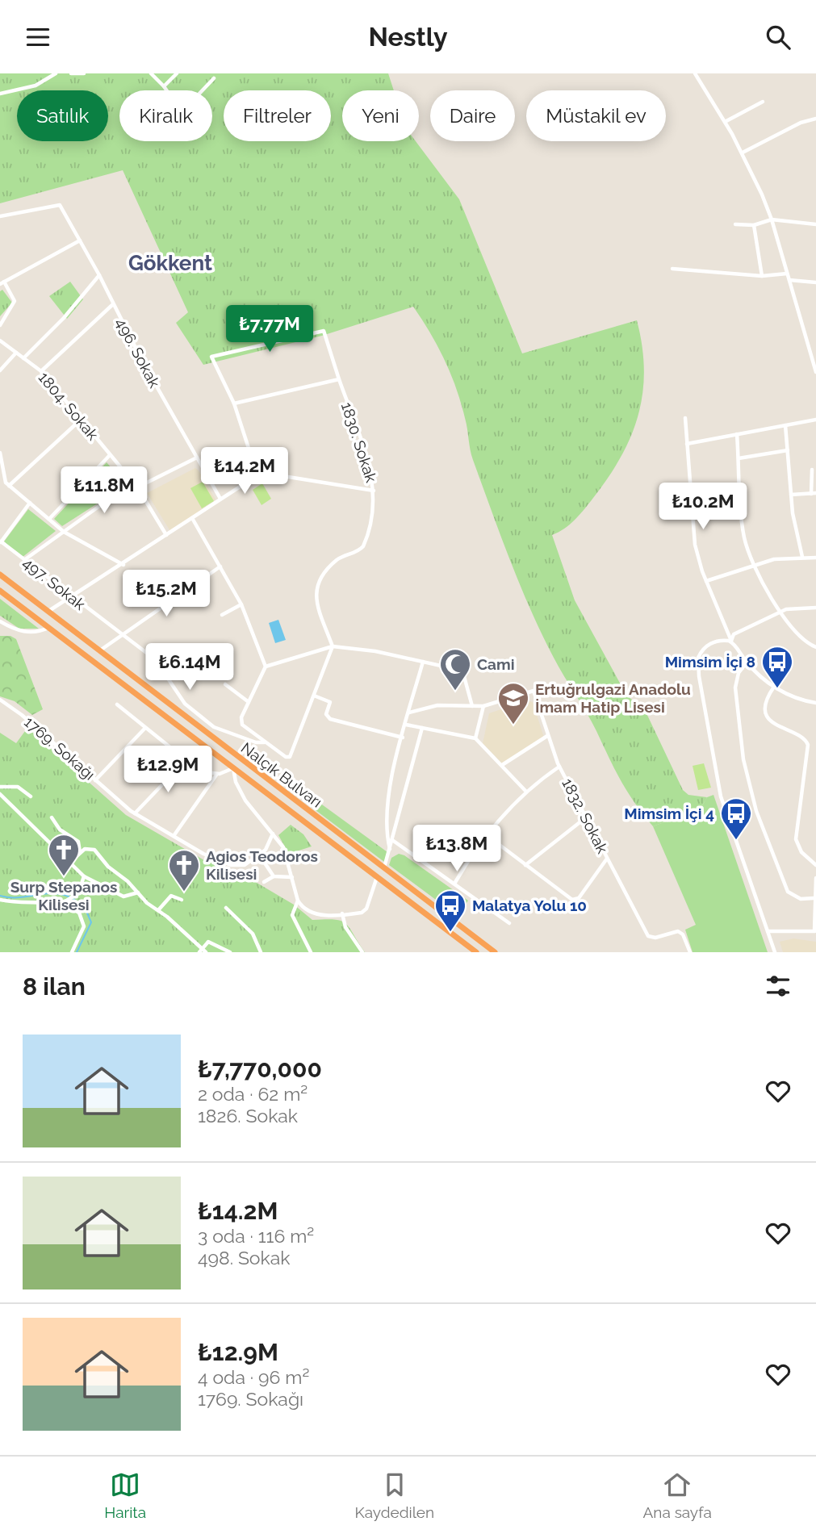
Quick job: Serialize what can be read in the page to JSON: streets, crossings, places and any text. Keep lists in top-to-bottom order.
{
  "streets": {
    "highway": ["Nalçık Bulvarı"],
    "street": [
      "496. Sokak",
      "1804. Sokak",
      "1830. Sokak",
      "497. Sokak",
      "1769. Sokağı",
      "1832. Sokak"
    ]
  },
  "districts": ["Gökkent"],
  "places": {
    "bus stop": ["Mimsim İçi 8", "Mimsim İçi 4", "Malatya Yolu 10"],
    "mosque": ["Cami"],
    "school or university": ["Ertuğrulgazi Anadolu İmam Hatip Lisesi"],
    "church": ["Surp Stepanos Kilisesi", "Agios Teodoros Kilisesi"]
  },
  "page": {
    "header": "Nestly",
    "chip": [
      "Satılık",
      "Kiralık",
      "Filtreler",
      "Yeni",
      "Daire",
      "Müstakil ev"
    ],
    "price": [
      "₺7.77M",
      "₺14.2M",
      "₺11.8M",
      "₺10.2M",
      "₺15.2M",
      "₺6.14M",
      "₺12.9M",
      "₺13.8M"
    ],
    "heading": "8 ilan",
    "list": [
      {
        "name": "₺7,770,000",
        "note": "2 oda · 62 m² · 1826. Sokak"
      },
      {
        "name": "₺14.2M",
        "note": "3 oda · 116 m² · 498. Sokak"
      },
      {
        "name": "₺12.9M",
        "note": "4 oda · 96 m² · 1769. Sokağı"
      }
    ],
    "tabs": ["Harita", "Kaydedilen", "Ana sayfa"]
  }
}
